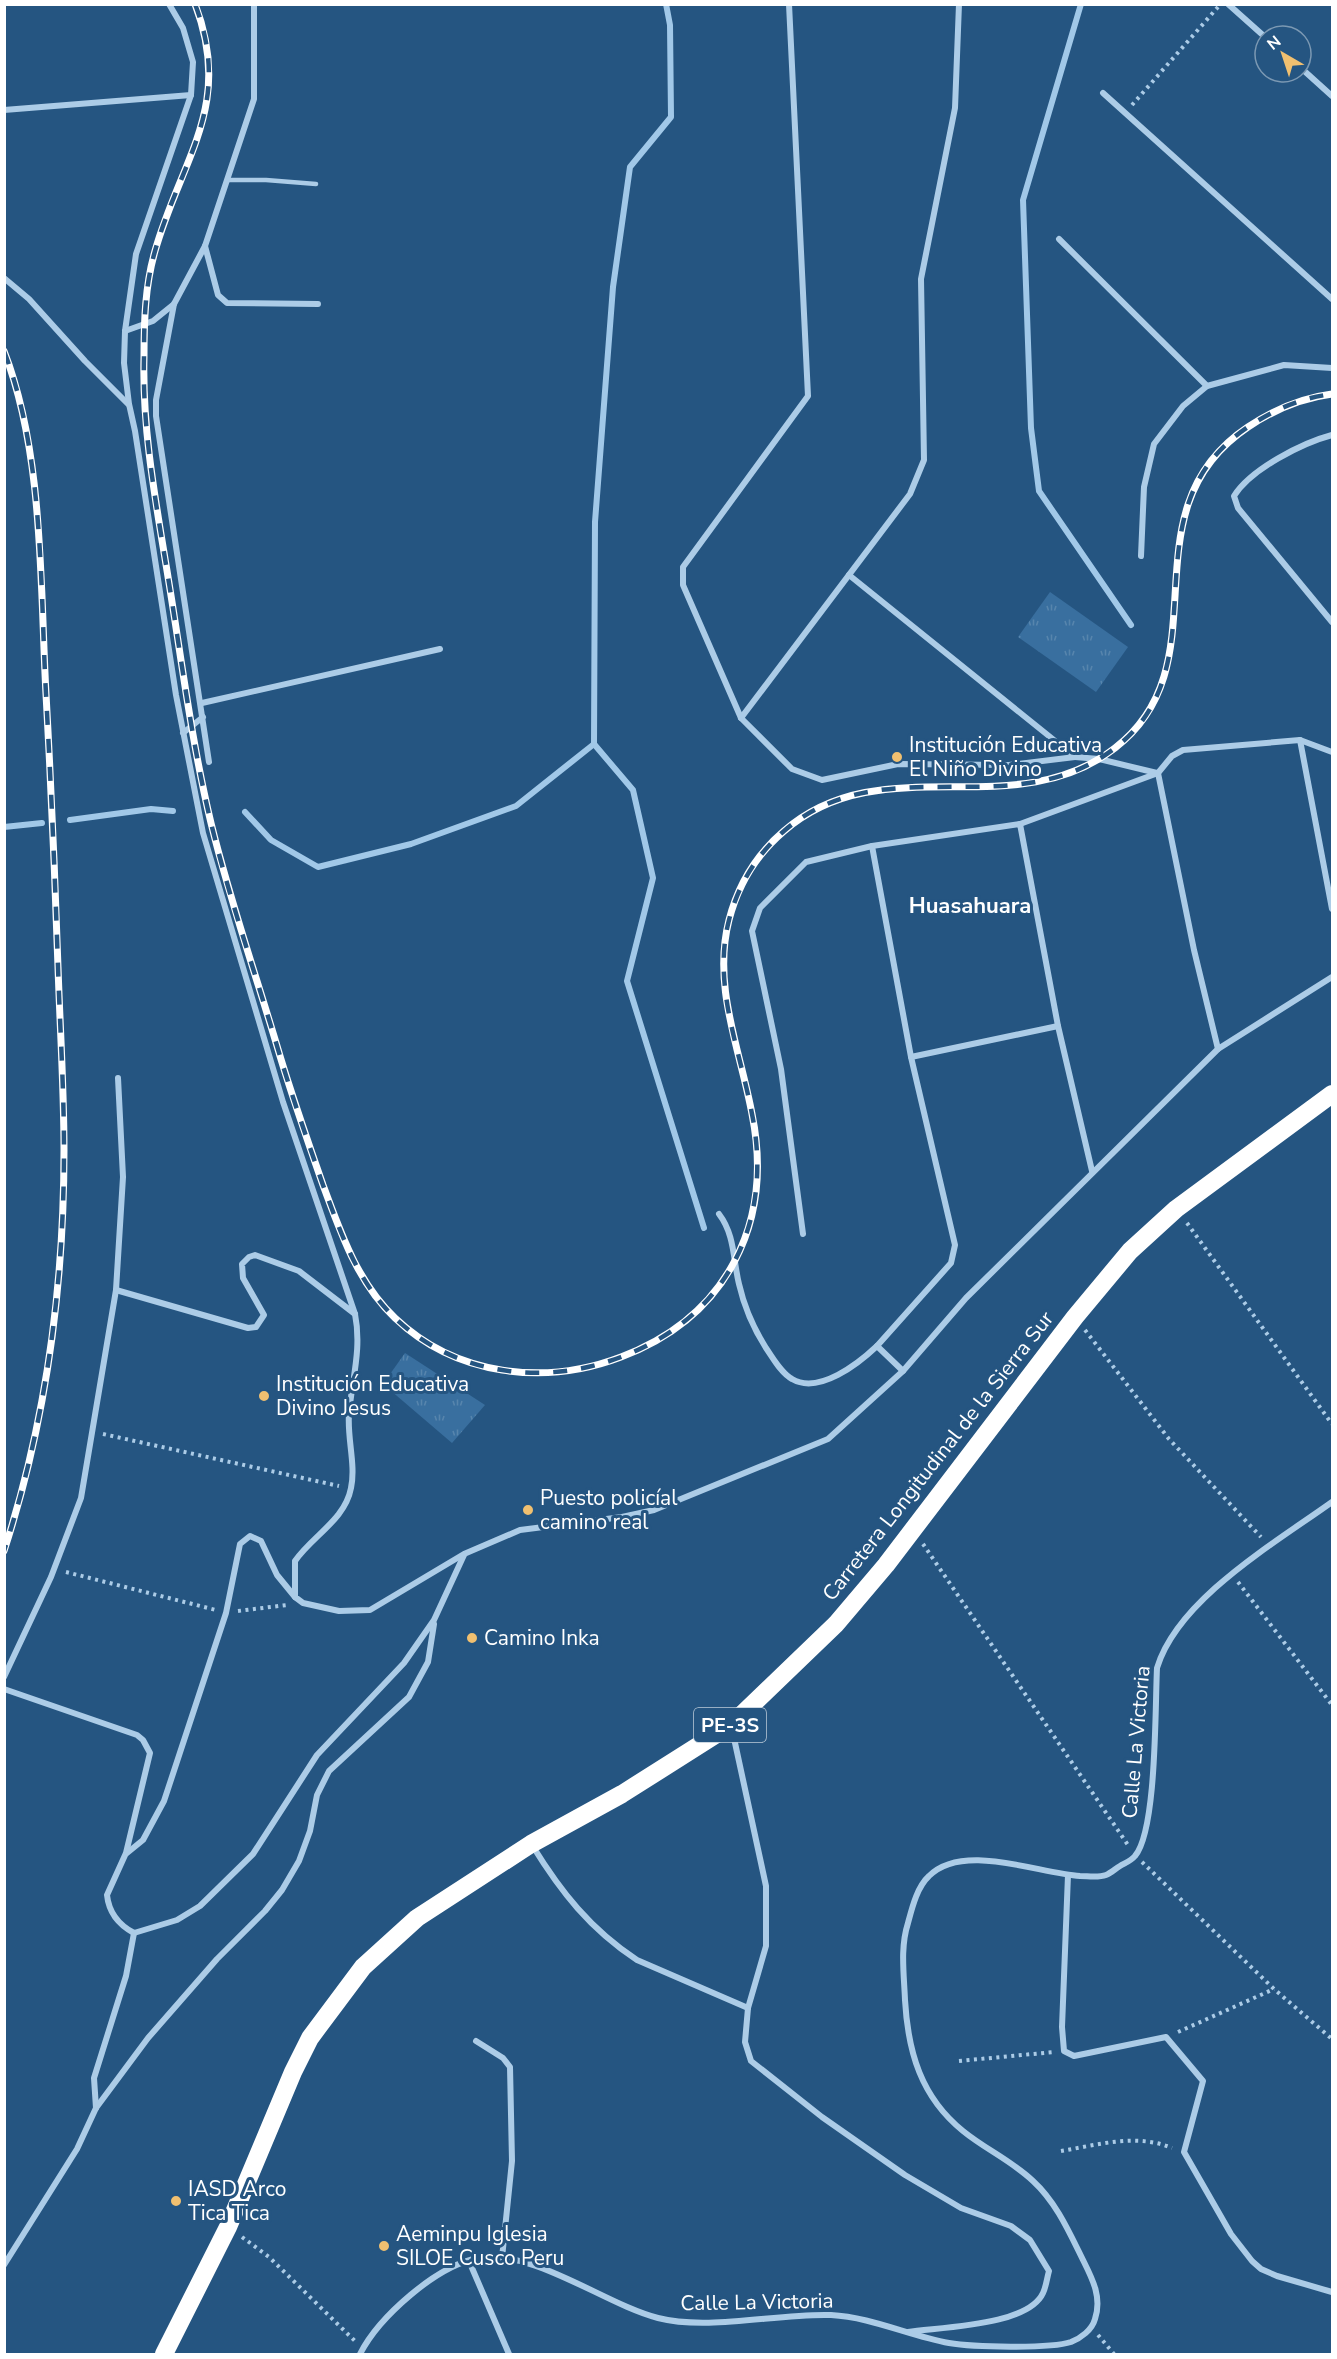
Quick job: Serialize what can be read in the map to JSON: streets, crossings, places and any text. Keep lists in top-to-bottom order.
{
  "streets": {
    "highway": ["Carretera Longitudinal de la Sierra Sur", "PE-3S"],
    "street": ["Calle La Victoria"]
  },
  "districts": ["Huasahuara"],
  "places": [
    "Institución Educativa El Niño Divino",
    "Institución Educativa Divino Jesus",
    "Puesto policíal camino real",
    "Camino Inka",
    "IASD Arco Tica Tica",
    "Aeminpu Iglesia SILOE Cusco Peru"
  ],
  "north": "top left"
}
